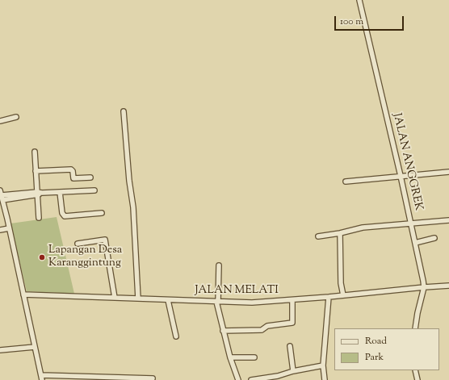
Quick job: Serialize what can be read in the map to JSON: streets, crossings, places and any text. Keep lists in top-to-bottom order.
{
  "streets": {
    "street": ["JALAN ANGGREK", "JALAN MELATI"]
  },
  "crossings": [
    ["JALAN ANGGREK", "JALAN MELATI"]
  ],
  "places": ["Lapangan Desa Karanggintung"],
  "legend": ["Road", "Park"],
  "scale_bar": "100 m"
}
